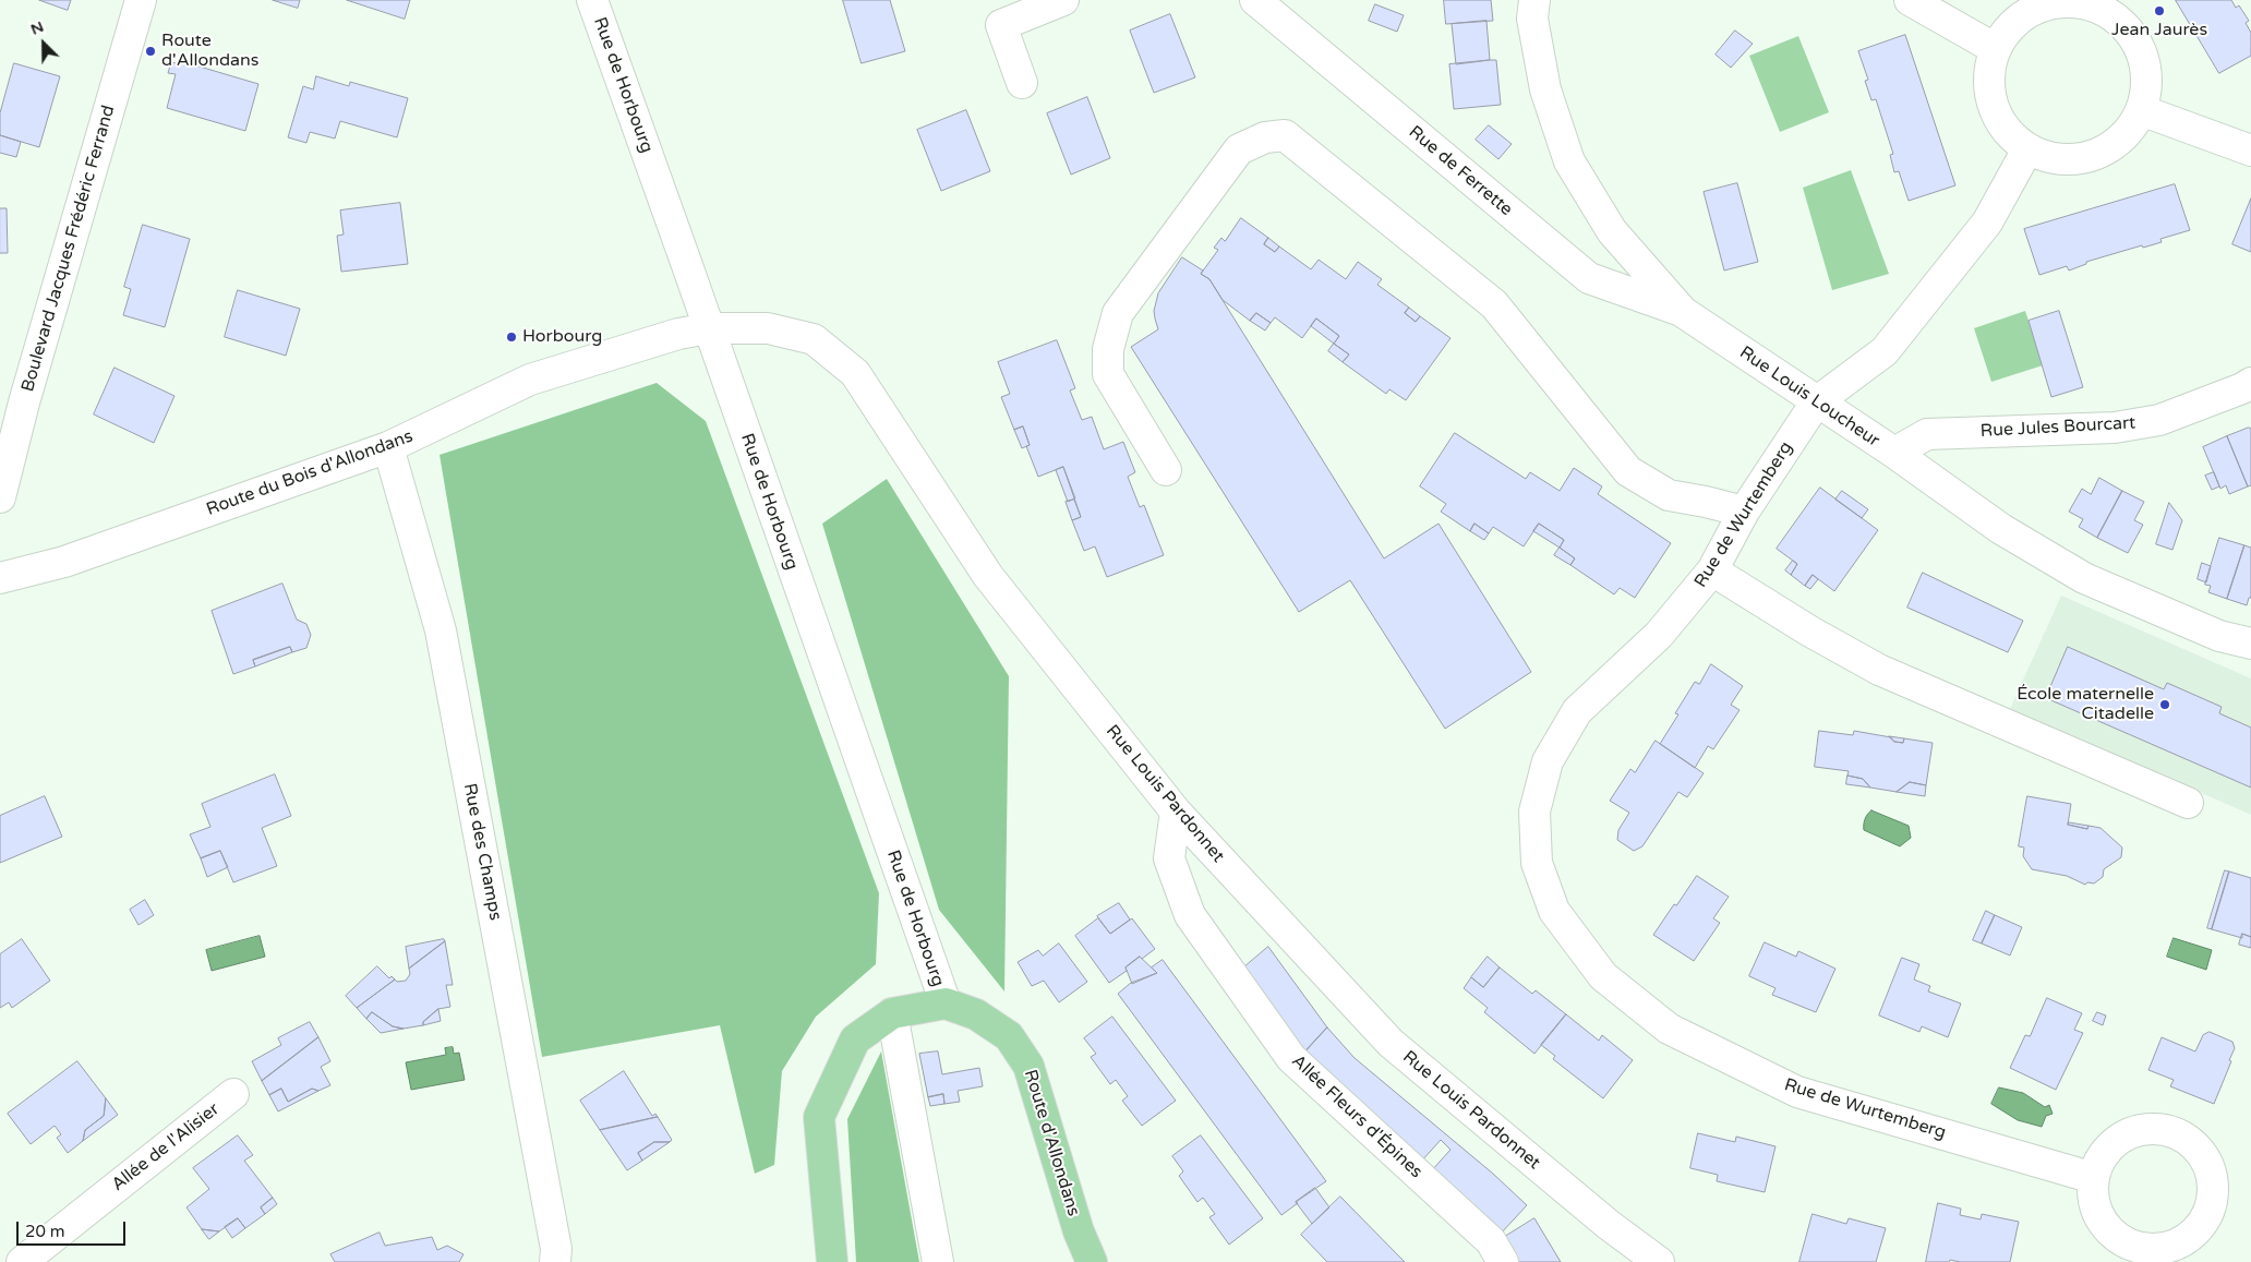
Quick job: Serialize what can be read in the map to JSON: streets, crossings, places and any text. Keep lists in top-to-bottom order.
{
  "streets": {
    "main road": ["Route d'Allondans"],
    "street": [
      "Rue de Horbourg",
      "Rue de Ferrette",
      "Boulevard Jacques Frédéric Ferrand",
      "Rue Louis Loucheur",
      "Rue Jules Bourcart",
      "Route du Bois d'Allondans",
      "Rue de Wurtemberg",
      "Rue Louis Pardonnet",
      "Rue des Champs",
      "Allée Fleurs d'Épines",
      "Allée de l'Alisier"
    ]
  },
  "crossings": [
    ["Rue de Horbourg", "Route du Bois d'Allondans"],
    ["Rue de Horbourg", "Rue Louis Pardonnet"],
    ["Rue de Horbourg", "Route d'Allondans"],
    ["Rue de Ferrette", "Rue Louis Loucheur"],
    ["Rue Louis Loucheur", "Rue Jules Bourcart"],
    ["Rue Louis Loucheur", "Rue de Wurtemberg"],
    ["Route du Bois d'Allondans", "Rue Louis Pardonnet"],
    ["Route du Bois d'Allondans", "Rue des Champs"],
    ["Rue Louis Pardonnet", "Allée Fleurs d'Épines"]
  ],
  "places": [
    "Jean Jaurès",
    "Route d'Allondans",
    "Horbourg",
    "École maternelle Citadelle"
  ],
  "scale_bar": "20 m",
  "north": "top left"
}
